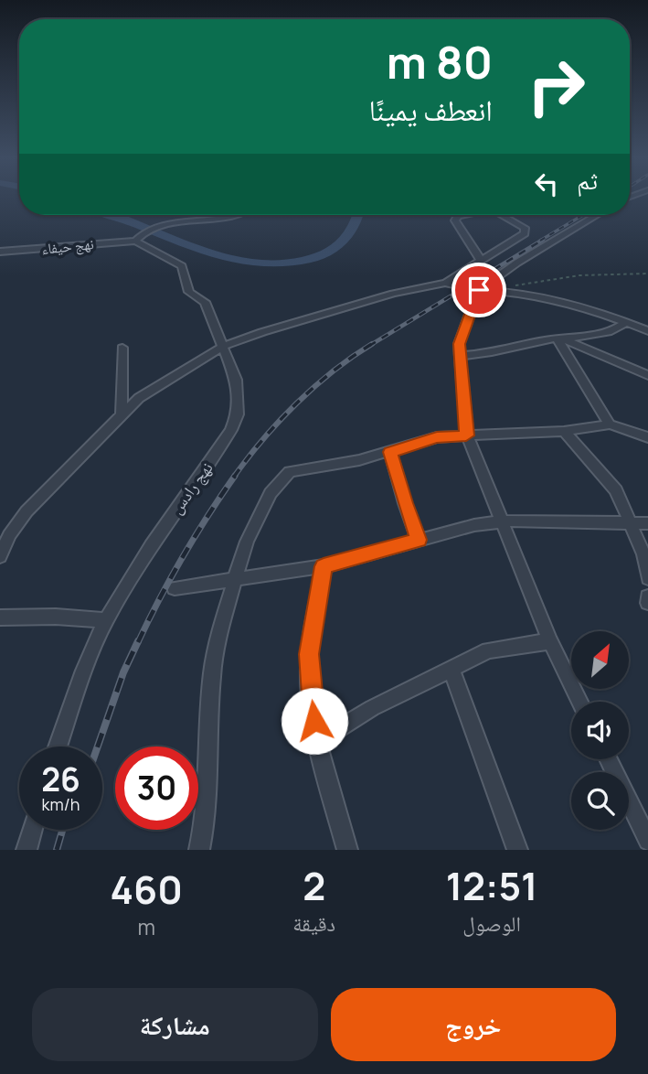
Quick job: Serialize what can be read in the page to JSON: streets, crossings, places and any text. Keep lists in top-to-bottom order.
{
  "streets": {
    "street": ["نهج حيفاء", "نهج رادس"]
  },
  "crossings": [
    ["نهج حيفاء", "نهج رادس"]
  ],
  "north": "top right",
  "page": {
    "turn": ["80 m", "انعطف يمينًا"],
    "then": "ثم",
    "speed": "26 km/h",
    "limit": "30",
    "eta": [
      "12:51",
      "الوصول",
      "2",
      "دقيقة",
      "460",
      "m"
    ],
    "buttons": ["خروج", "مشاركة"]
  }
}
